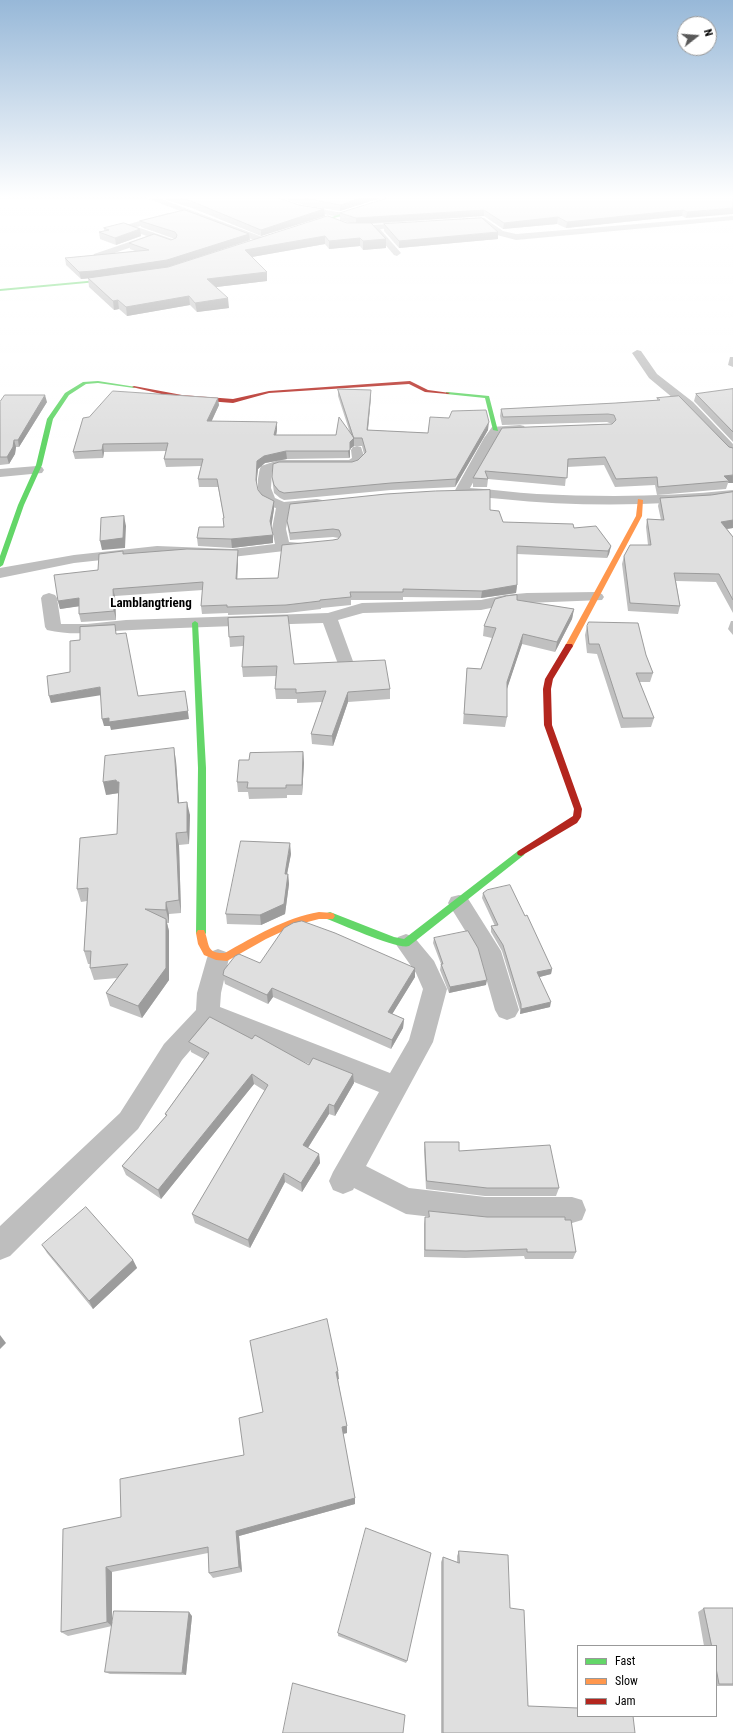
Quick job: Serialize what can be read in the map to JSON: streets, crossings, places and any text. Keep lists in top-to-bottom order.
{
  "districts": ["Lamblangtrieng"],
  "legend": ["Fast", "Slow", "Jam"],
  "north": "right"
}
